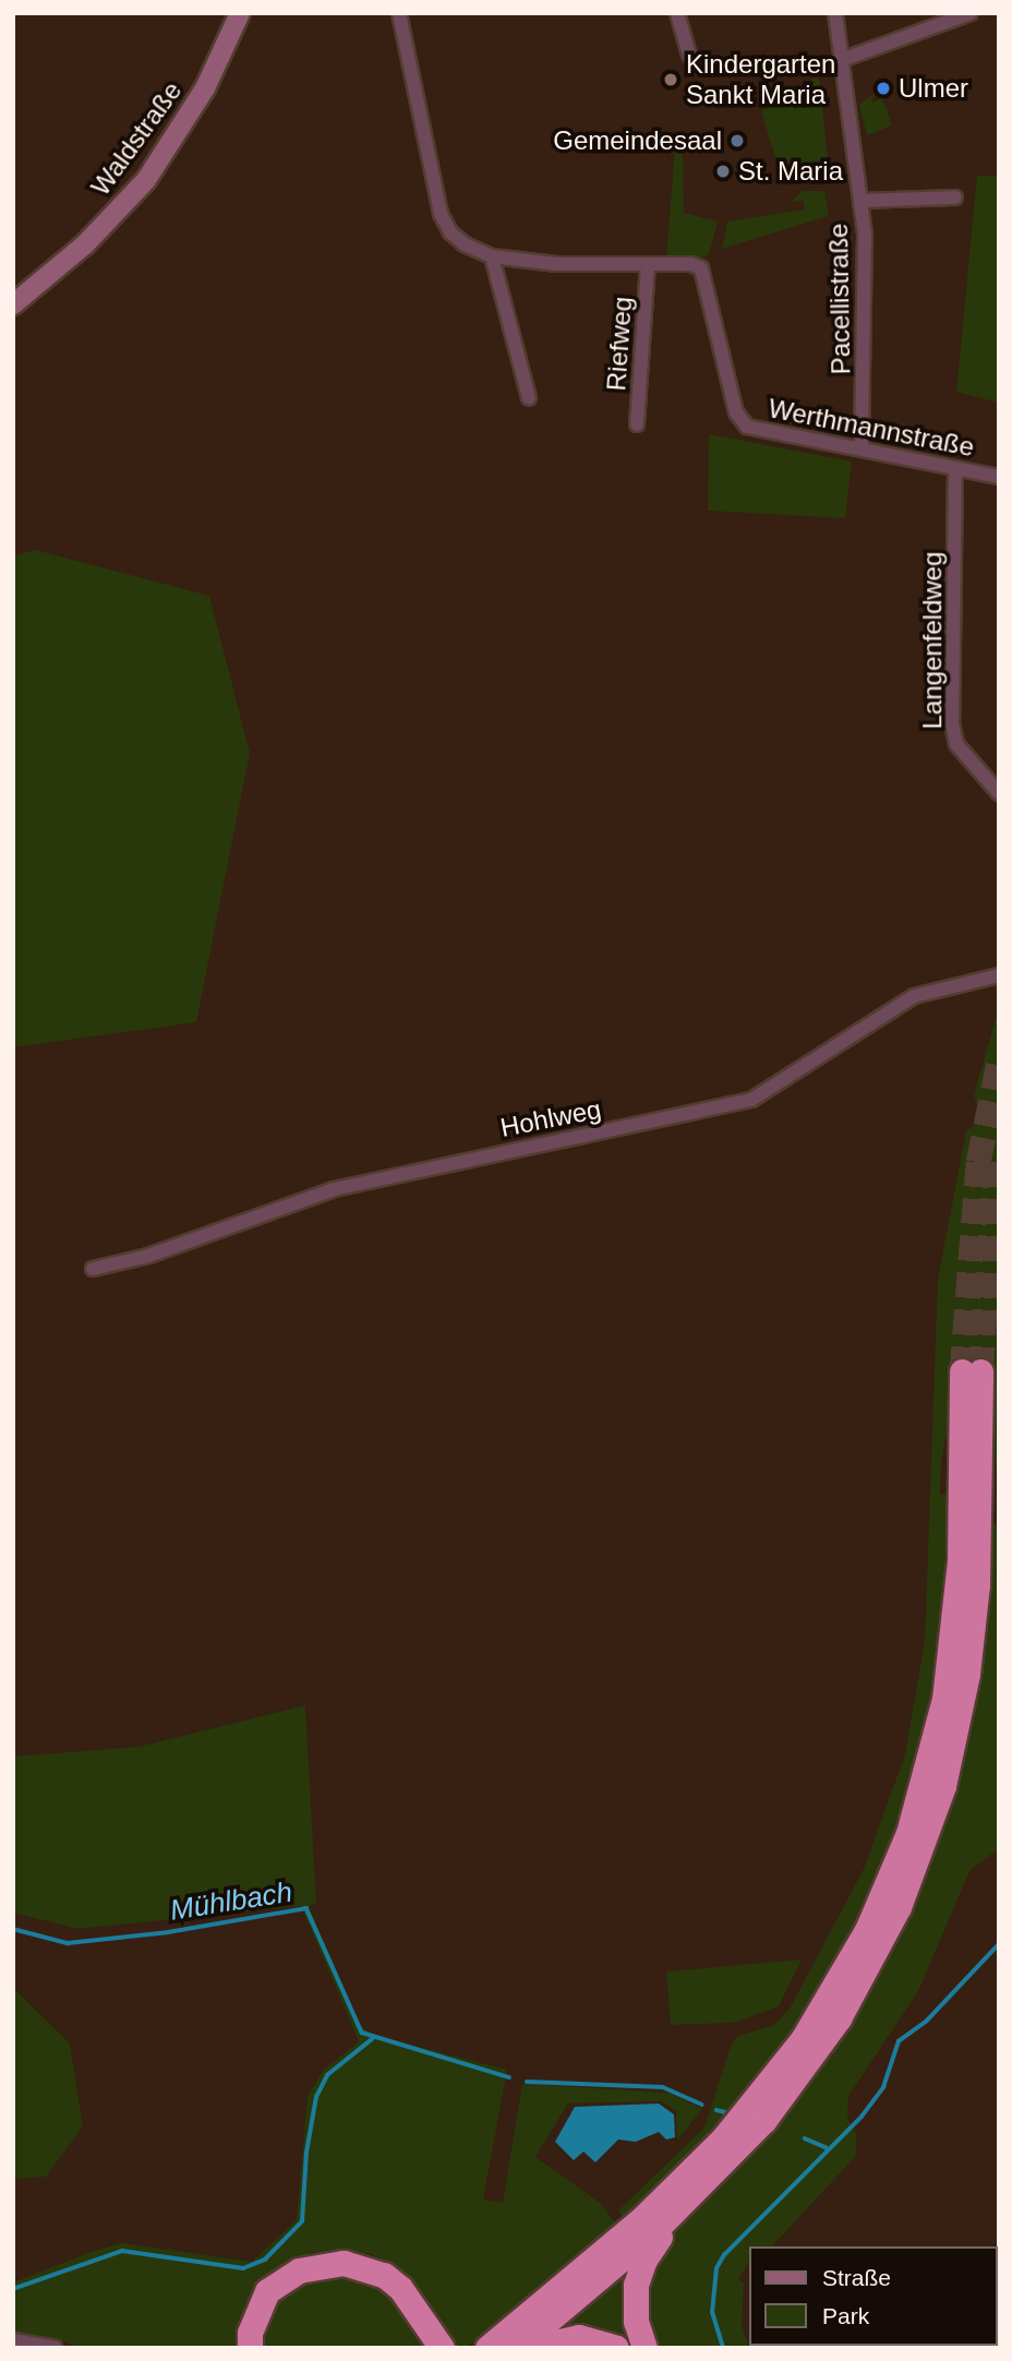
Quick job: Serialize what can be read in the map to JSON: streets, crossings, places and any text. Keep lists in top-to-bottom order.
{
  "streets": {
    "street": [
      "Waldstraße",
      "Pacellistraße",
      "Riefweg",
      "Werthmannstraße",
      "Langenfeldweg",
      "Hohlweg"
    ]
  },
  "crossings": [
    ["Pacellistraße", "Werthmannstraße"],
    ["Riefweg", "Werthmannstraße"],
    ["Werthmannstraße", "Langenfeldweg"]
  ],
  "water": ["Mühlbach"],
  "places": [
    "Kindergarten Sankt Maria",
    "Ulmer",
    "Gemeindesaal",
    "St. Maria"
  ],
  "legend": ["Straße", "Park"]
}
